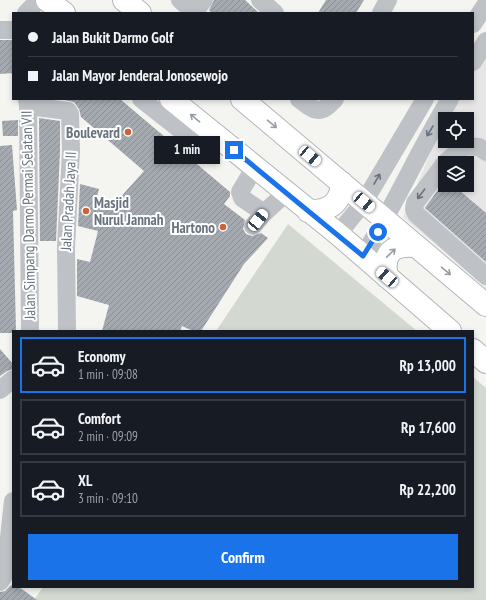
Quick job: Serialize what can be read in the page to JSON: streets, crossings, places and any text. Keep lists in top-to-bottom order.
{
  "streets": {
    "street": ["Jalan Pradah Jaya II", "Jalan Simpang Darmo Permai Selatan VII"]
  },
  "crossings": [
    ["Jalan Pradah Jaya II", "Jalan Simpang Darmo Permai Selatan VII"]
  ],
  "places": ["Boulevard", "Masjid Nurul Jannah", "Hartono"],
  "page": {
    "banner": ["Jalan Bukit Darmo Golf", "Jalan Mayor Jenderal Jonosewojo"],
    "bubble": "1 min",
    "list": [
      {
        "name": "Economy",
        "note": "1 min · 09:08",
        "value": "Rp 13,000"
      },
      {
        "name": "Comfort",
        "note": "2 min · 09:09",
        "value": "Rp 17,600"
      },
      {
        "name": "XL",
        "note": "3 min · 09:10",
        "value": "Rp 22,200"
      }
    ],
    "buttons": "Confirm"
  }
}
